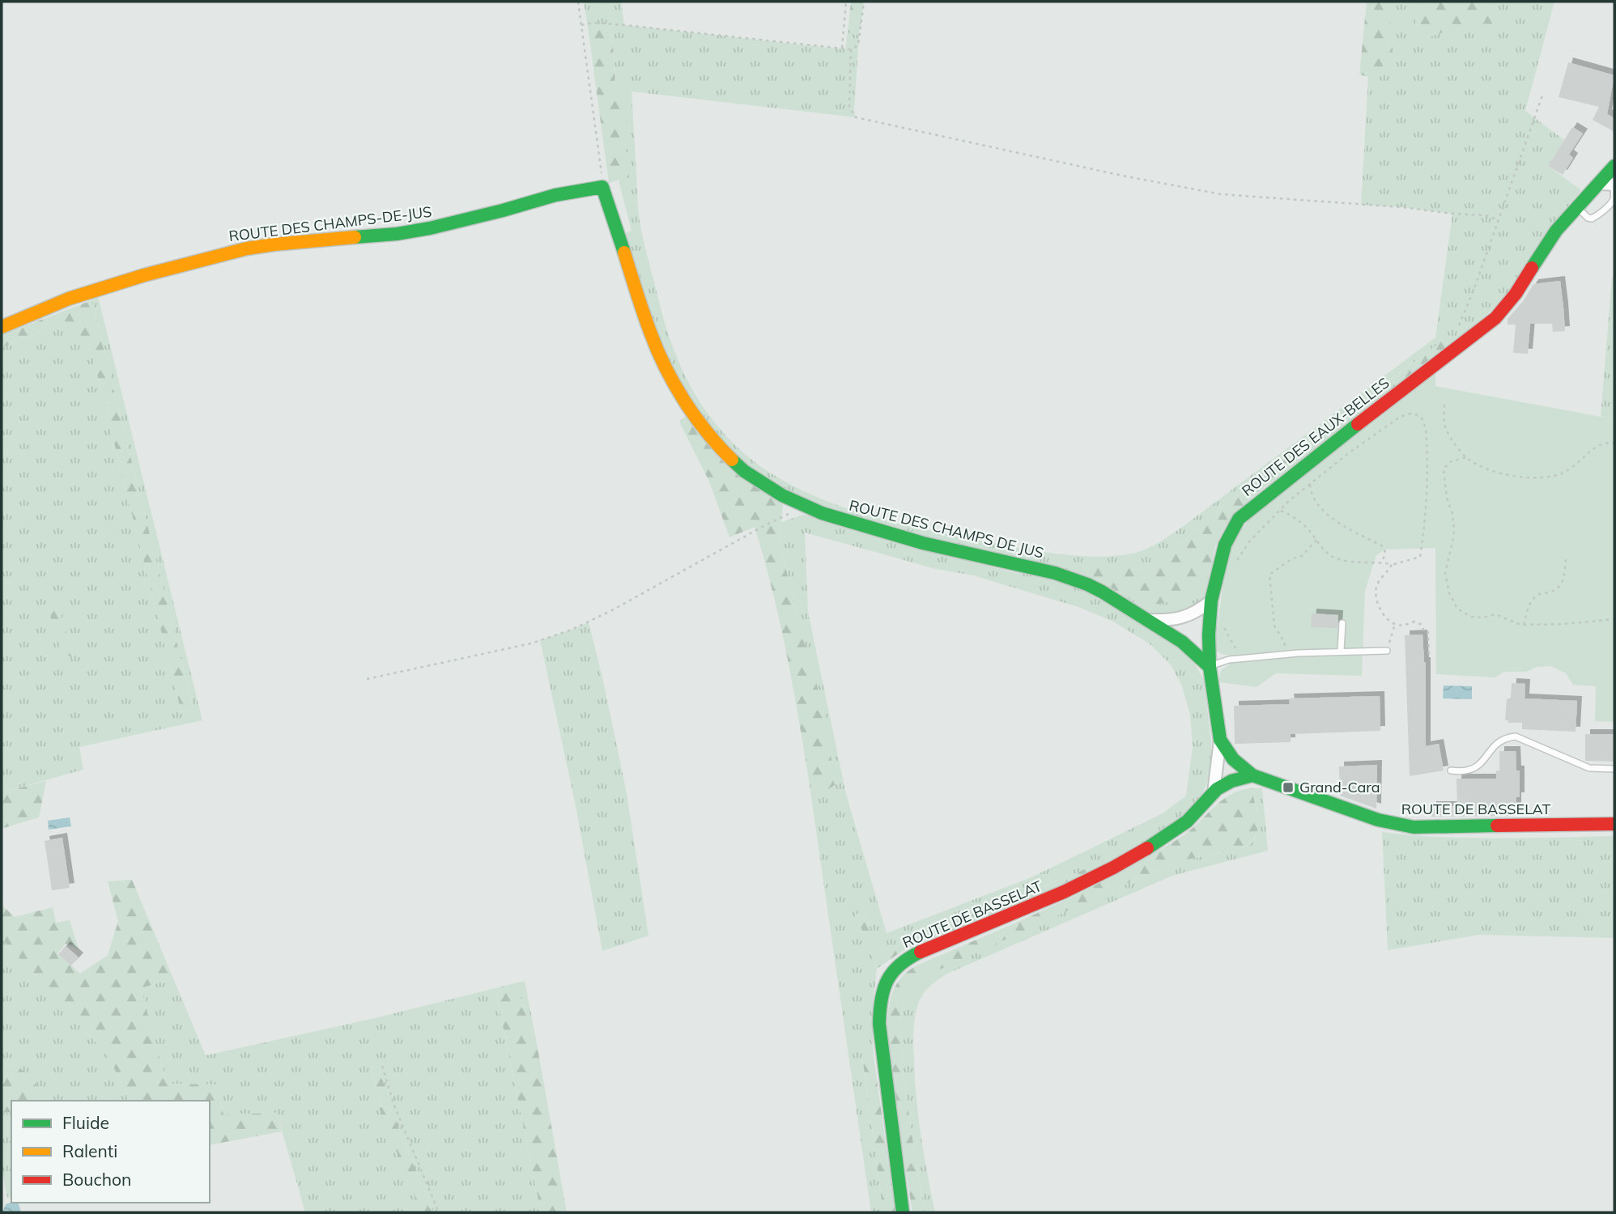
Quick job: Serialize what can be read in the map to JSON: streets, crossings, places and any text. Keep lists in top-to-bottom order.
{
  "streets": {
    "street": [
      "ROUTE DES CHAMPS-DE-JUS",
      "ROUTE DES EAUX-BELLES",
      "ROUTE DES CHAMPS DE JUS",
      "ROUTE DE BASSELAT"
    ]
  },
  "crossings": [
    ["ROUTE DES CHAMPS-DE-JUS", "ROUTE DES CHAMPS DE JUS"],
    ["ROUTE DES EAUX-BELLES", "ROUTE DES CHAMPS DE JUS"],
    ["ROUTE DES EAUX-BELLES", "ROUTE DE BASSELAT"]
  ],
  "places": {
    "transit": ["Grand-Cara"]
  },
  "legend": ["Fluide", "Ralenti", "Bouchon"]
}
